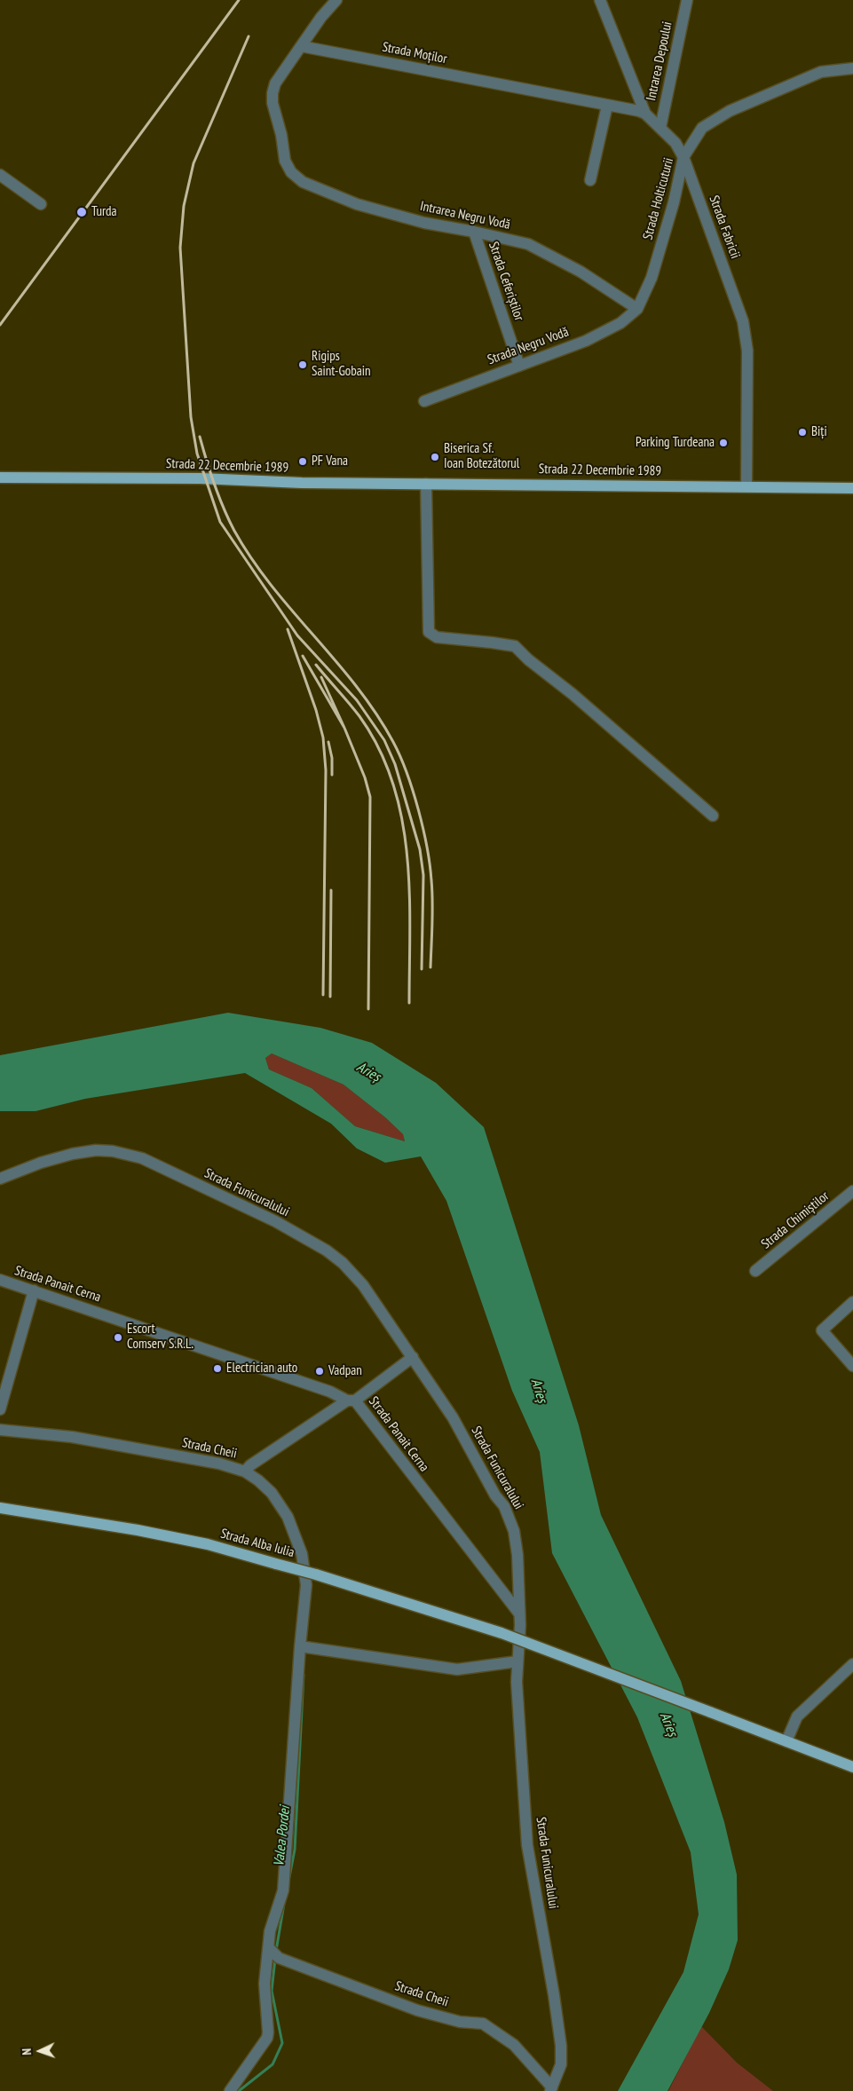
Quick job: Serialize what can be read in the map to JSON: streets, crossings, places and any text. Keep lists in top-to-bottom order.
{
  "streets": {
    "main road": ["Strada 22 Decembrie 1989", "Strada Alba Iulia"],
    "street": [
      "Strada Moților",
      "Intrarea Depoului",
      "Strada Holticuturii",
      "Intrarea Negru Vodă",
      "Strada Fabricii",
      "Strada Ceferiștilor",
      "Strada Negru Vodă",
      "Strada Funicuralului",
      "Strada Chimiștilor",
      "Strada Panait Cerna",
      "Strada Cheii"
    ]
  },
  "crossings": [
    ["Strada Moților", "Intrarea Negru Vodă"],
    ["Strada Moților", "Strada Fabricii"],
    ["Intrarea Depoului", "Strada Fabricii"],
    ["Strada Holticuturii", "Intrarea Negru Vodă"],
    ["Strada Holticuturii", "Strada Fabricii"],
    ["Strada Holticuturii", "Strada Negru Vodă"],
    ["Intrarea Negru Vodă", "Strada Ceferiștilor"],
    ["Intrarea Negru Vodă", "Strada Negru Vodă"],
    ["Strada Fabricii", "Strada 22 Decembrie 1989"],
    ["Strada Ceferiștilor", "Strada Negru Vodă"],
    ["Strada Funicuralului", "Strada Panait Cerna"],
    ["Strada Funicuralului", "Strada Cheii"]
  ],
  "water": ["Arieș", "Valea Pordei"],
  "places": [
    "Turda",
    "Rigips Saint-Gobain",
    "Biți",
    "Parking Turdeana",
    "Biserica Sf. Ioan Botezătorul",
    "PF Vana",
    "Escort Comserv S.R.L.",
    "Electrician auto",
    "Vadpan"
  ],
  "north": "left"
}
